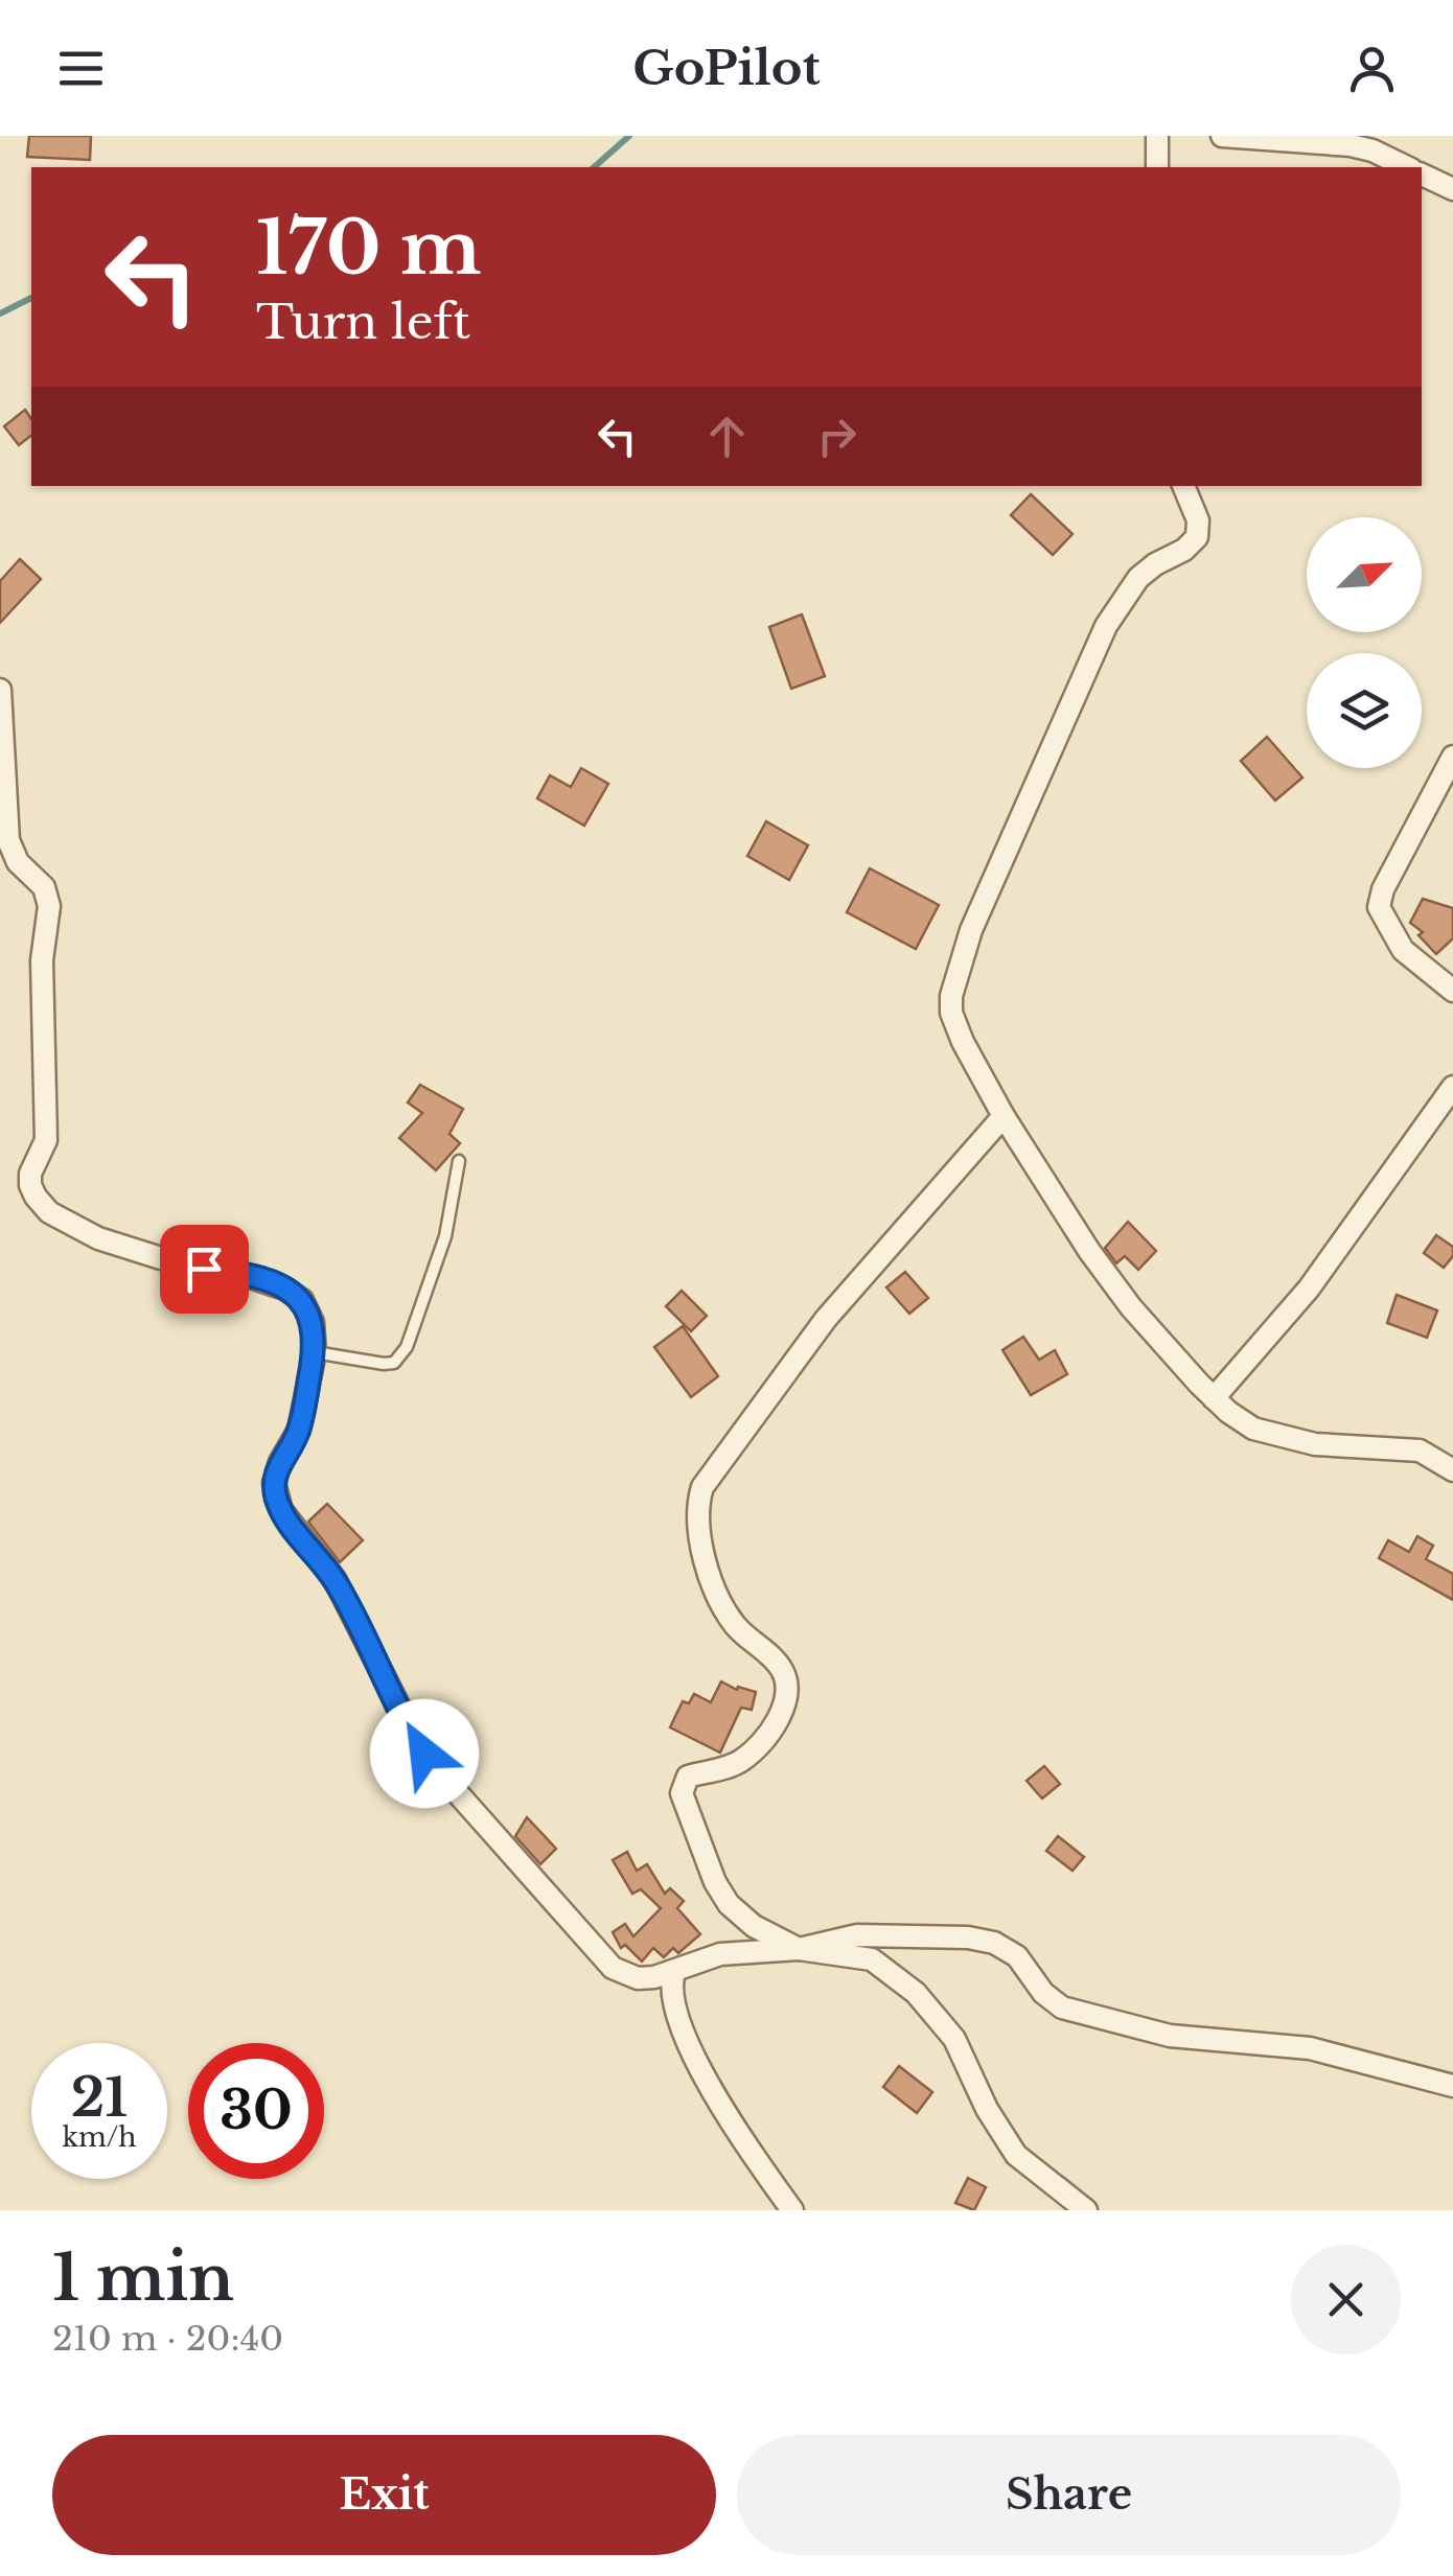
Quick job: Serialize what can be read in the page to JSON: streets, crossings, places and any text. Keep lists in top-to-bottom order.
{
  "north": "top right",
  "page": {
    "header": "GoPilot",
    "turn": ["170 m", "Turn left"],
    "speed": "21 km/h",
    "limit": "30",
    "heading": ["1 min", "210 m · 20:40"],
    "buttons": ["Exit", "Share"]
  }
}
